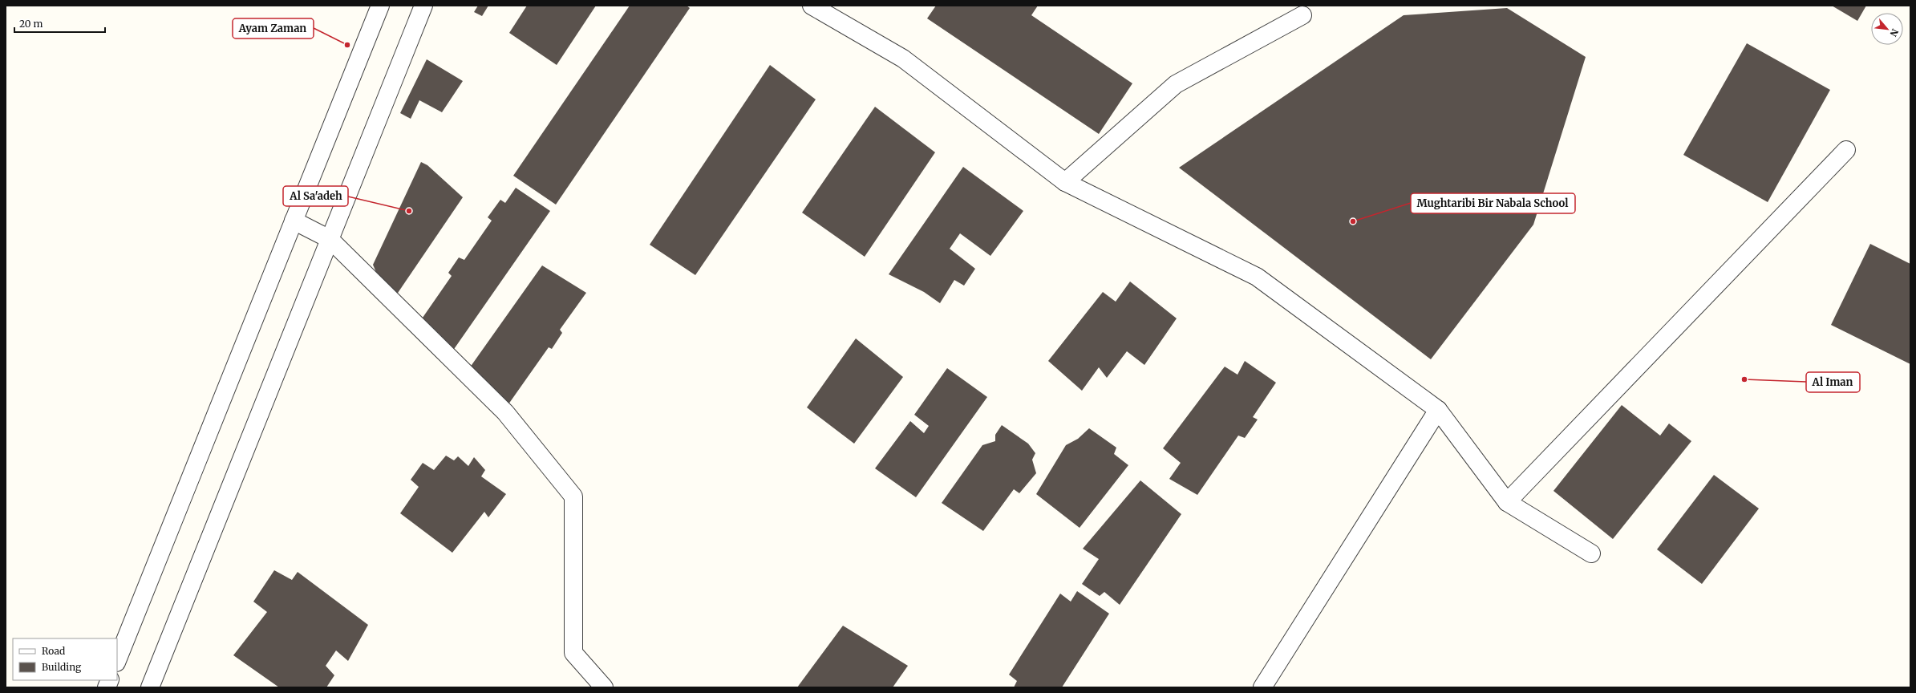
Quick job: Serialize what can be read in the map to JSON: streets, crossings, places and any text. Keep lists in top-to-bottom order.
{
  "places": [
    "Ayam Zaman",
    "Al Sa'adeh",
    "Mughtaribi Bir Nabala School",
    "Al Iman"
  ],
  "legend": ["Road", "Building"],
  "scale_bar": "20 m",
  "north": "bottom right"
}
